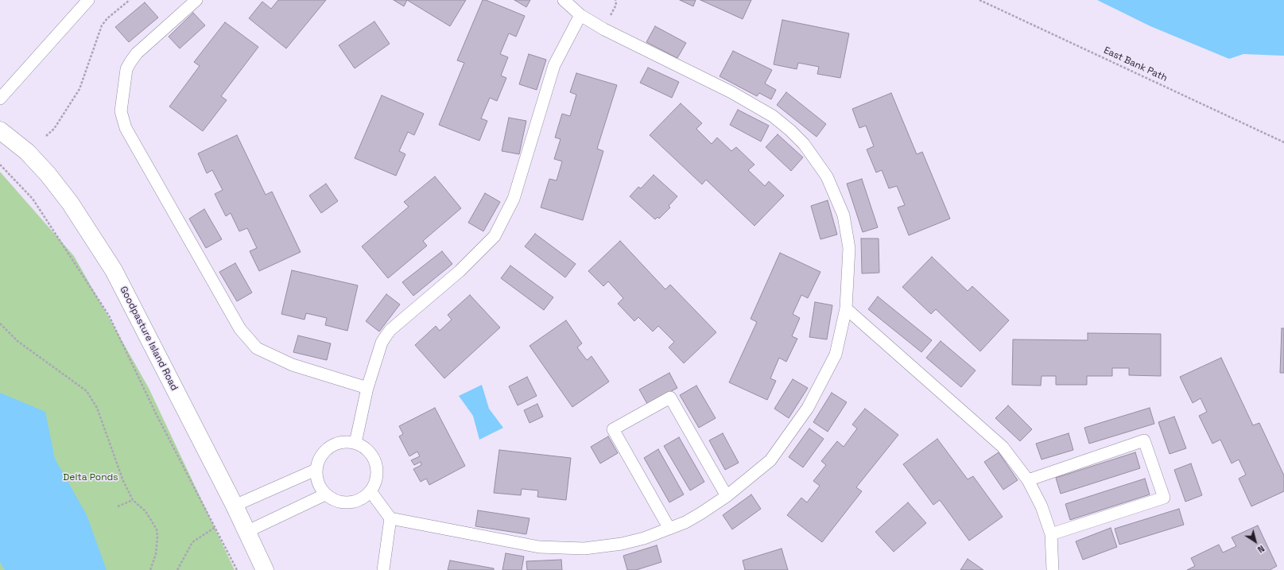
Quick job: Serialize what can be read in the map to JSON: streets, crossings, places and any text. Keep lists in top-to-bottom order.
{
  "streets": {
    "main road": ["Goodpasture Island Road"],
    "path": ["East Bank Path"]
  },
  "parks": ["Delta Ponds"],
  "north": "bottom right"
}
